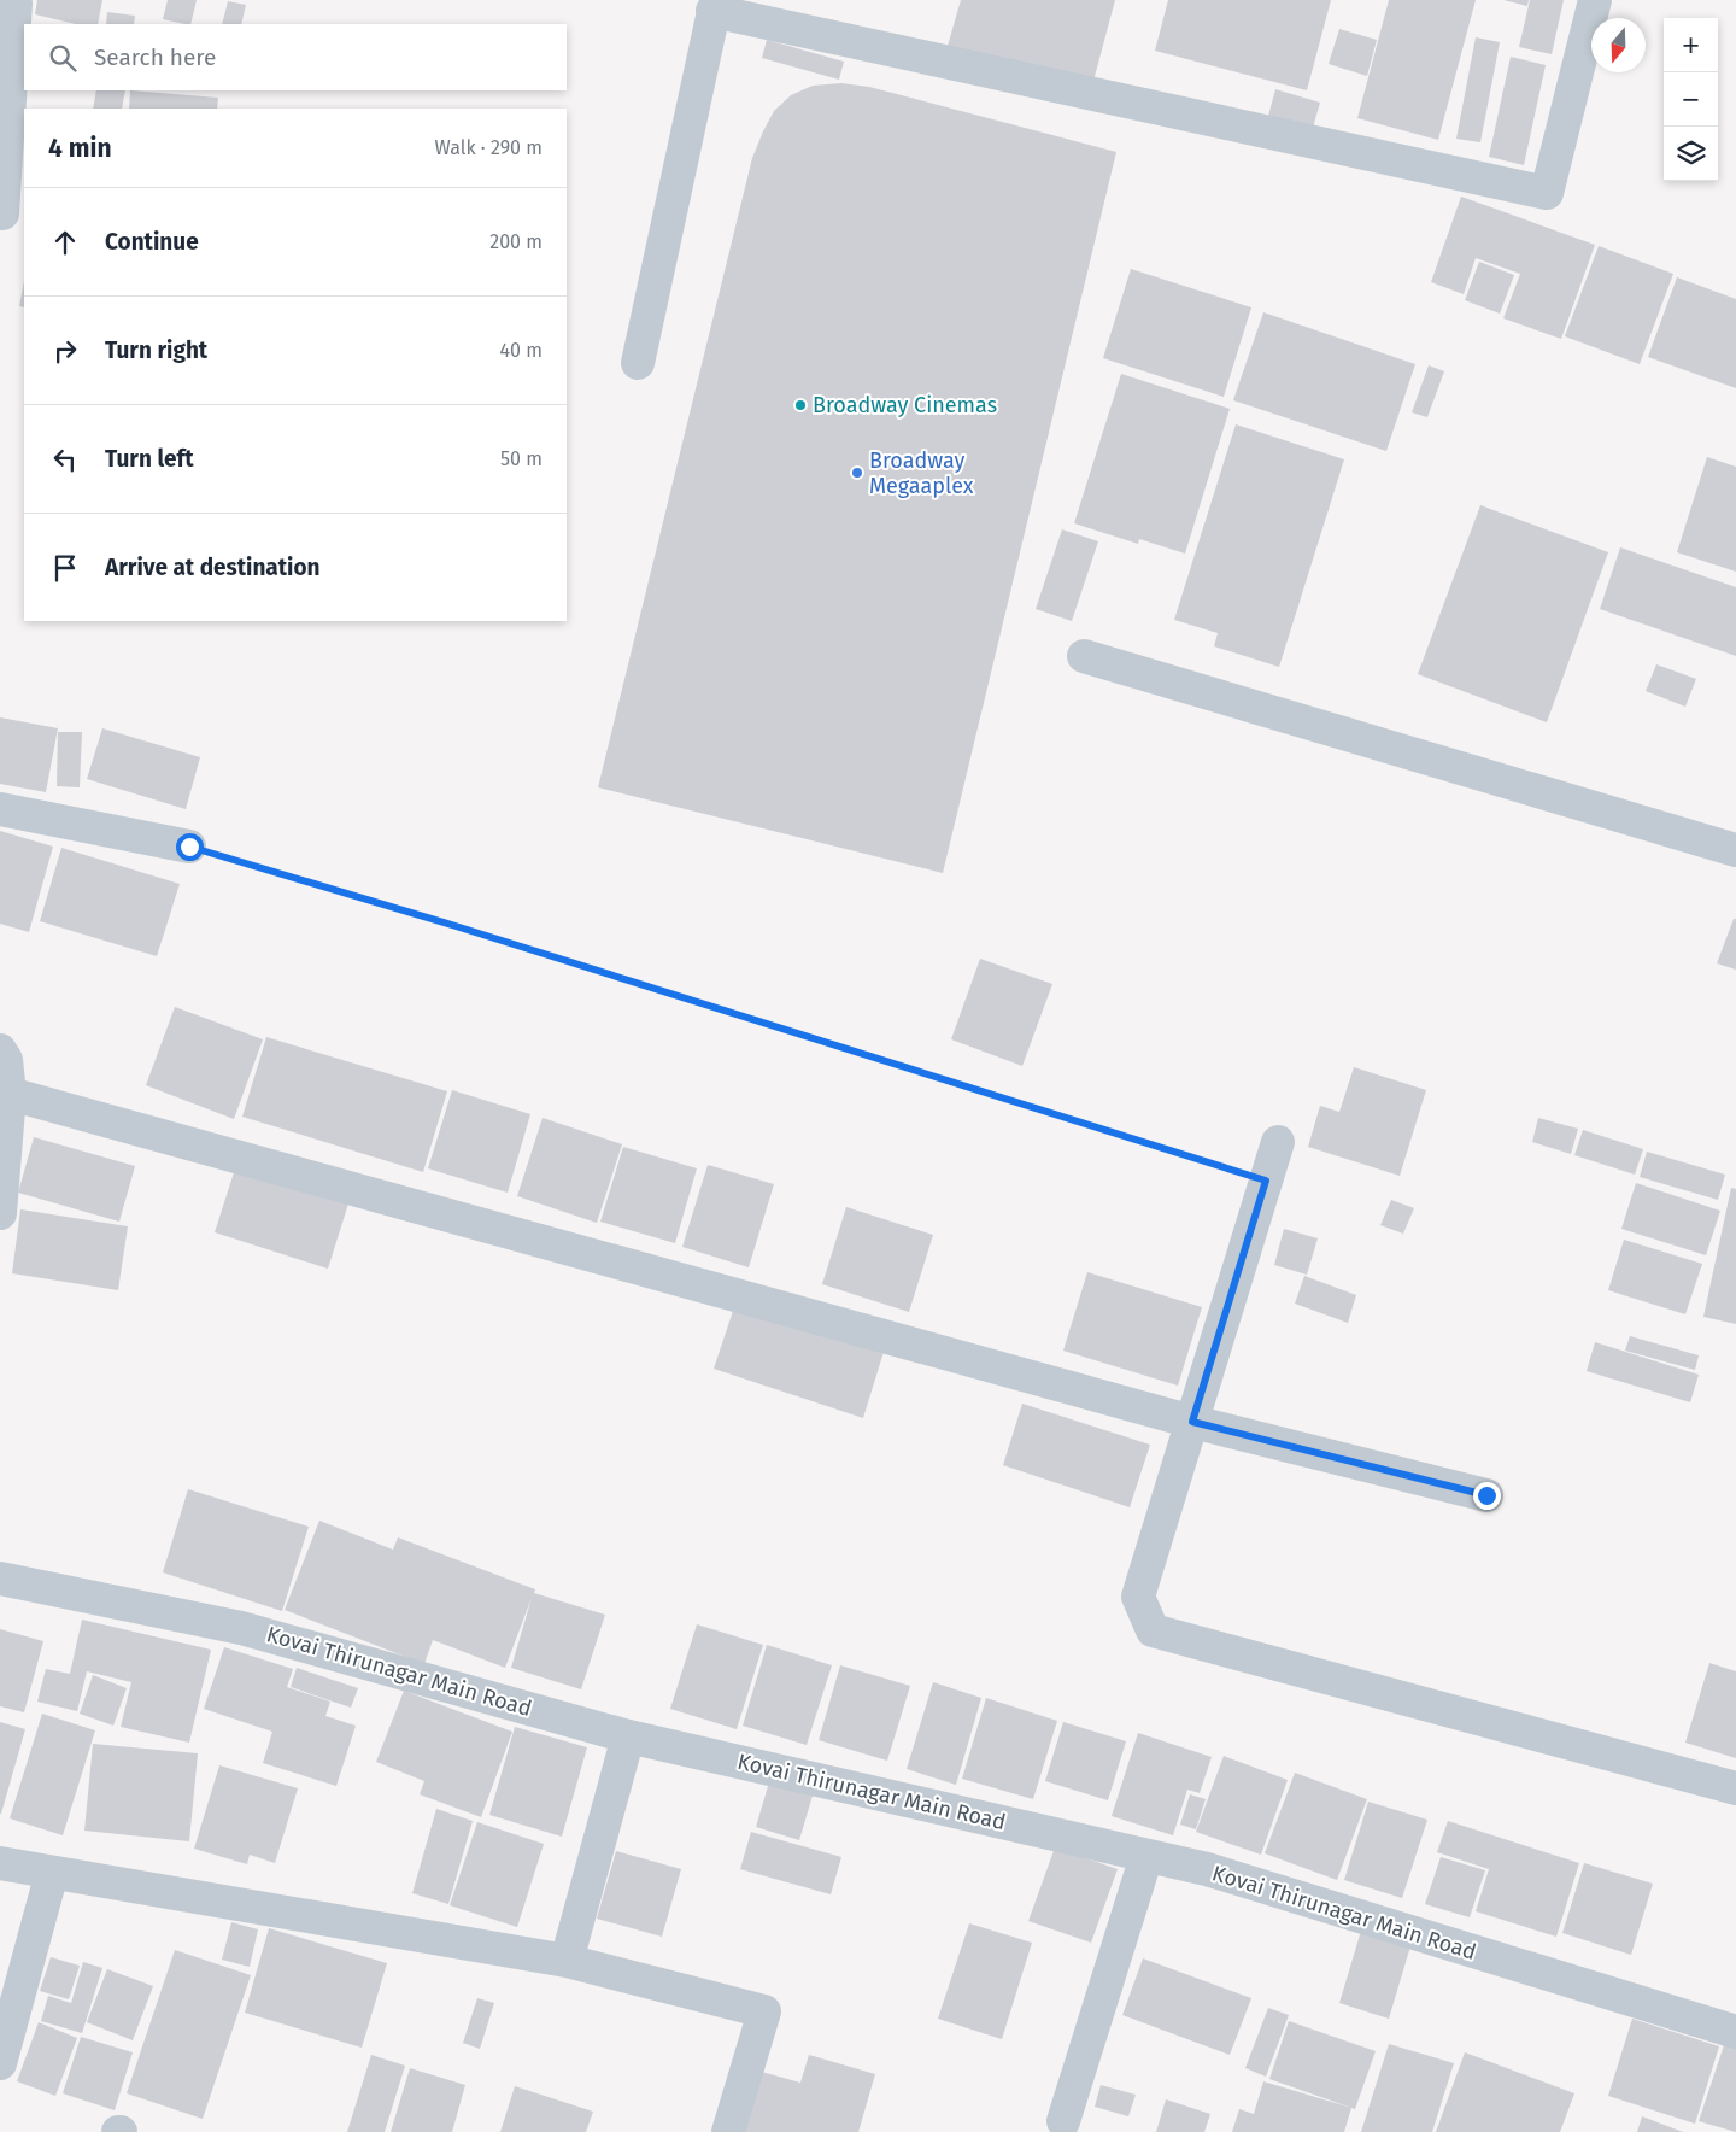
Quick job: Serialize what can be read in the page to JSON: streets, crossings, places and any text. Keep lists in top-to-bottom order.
{
  "streets": {
    "street": ["Kovai Thirunagar Main Road"]
  },
  "places": ["Broadway Cinemas", "Broadway Megaaplex"],
  "north": "bottom",
  "page": {
    "map_buttons": ["+", "−"],
    "search": "Search here",
    "heading": ["4 min", "Walk · 290 m"],
    "list": [
      ["Continue", "200 m"],
      ["Turn right", "40 m"],
      ["Turn left", "50 m"],
      "Arrive at destination"
    ]
  }
}
